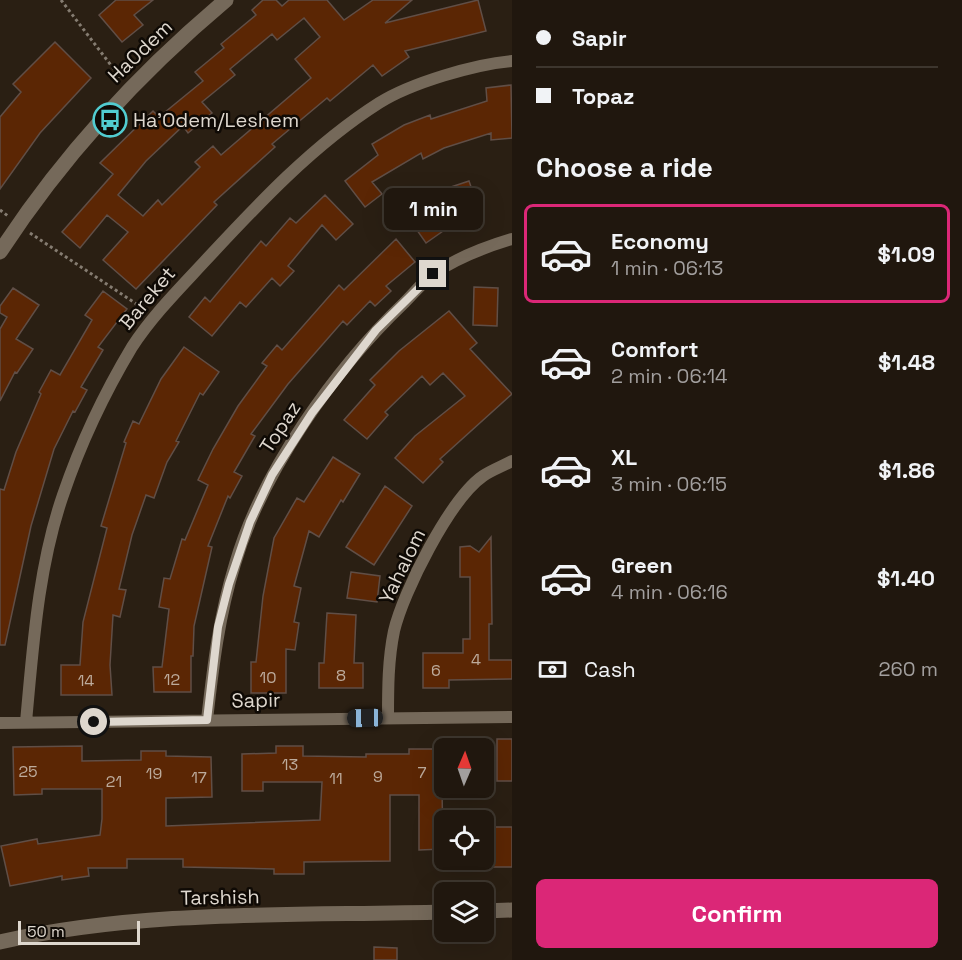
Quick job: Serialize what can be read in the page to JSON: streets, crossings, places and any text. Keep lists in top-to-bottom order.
{
  "streets": {
    "street": [
      "HaOdem",
      "Bareket",
      "Topaz",
      "Yahalom",
      "Sapir",
      "Tarshish"
    ]
  },
  "crossings": [
    ["Bareket", "Sapir"],
    ["Topaz", "Sapir"],
    ["Yahalom", "Sapir"]
  ],
  "places": {
    "bus stop": ["Ha'Odem/Leshem"]
  },
  "house_numbers": [
    "4",
    "6",
    "8",
    "10",
    "12",
    "14",
    "13",
    "25",
    "7",
    "19",
    "9",
    "17",
    "11",
    "21"
  ],
  "scale_bar": "50 m",
  "north": "top",
  "page": {
    "banner": ["Sapir", "Topaz"],
    "heading": "Choose a ride",
    "bubble": "1 min",
    "list": [
      {
        "name": "Economy",
        "note": "1 min · 06:13",
        "value": "$1.09"
      },
      {
        "name": "Comfort",
        "note": "2 min · 06:14",
        "value": "$1.48"
      },
      {
        "name": "XL",
        "note": "3 min · 06:15",
        "value": "$1.86"
      },
      {
        "name": "Green",
        "note": "4 min · 06:16",
        "value": "$1.40"
      }
    ],
    "pay": ["Cash", "260 m"],
    "buttons": "Confirm",
    "scale": "50 m"
  }
}
